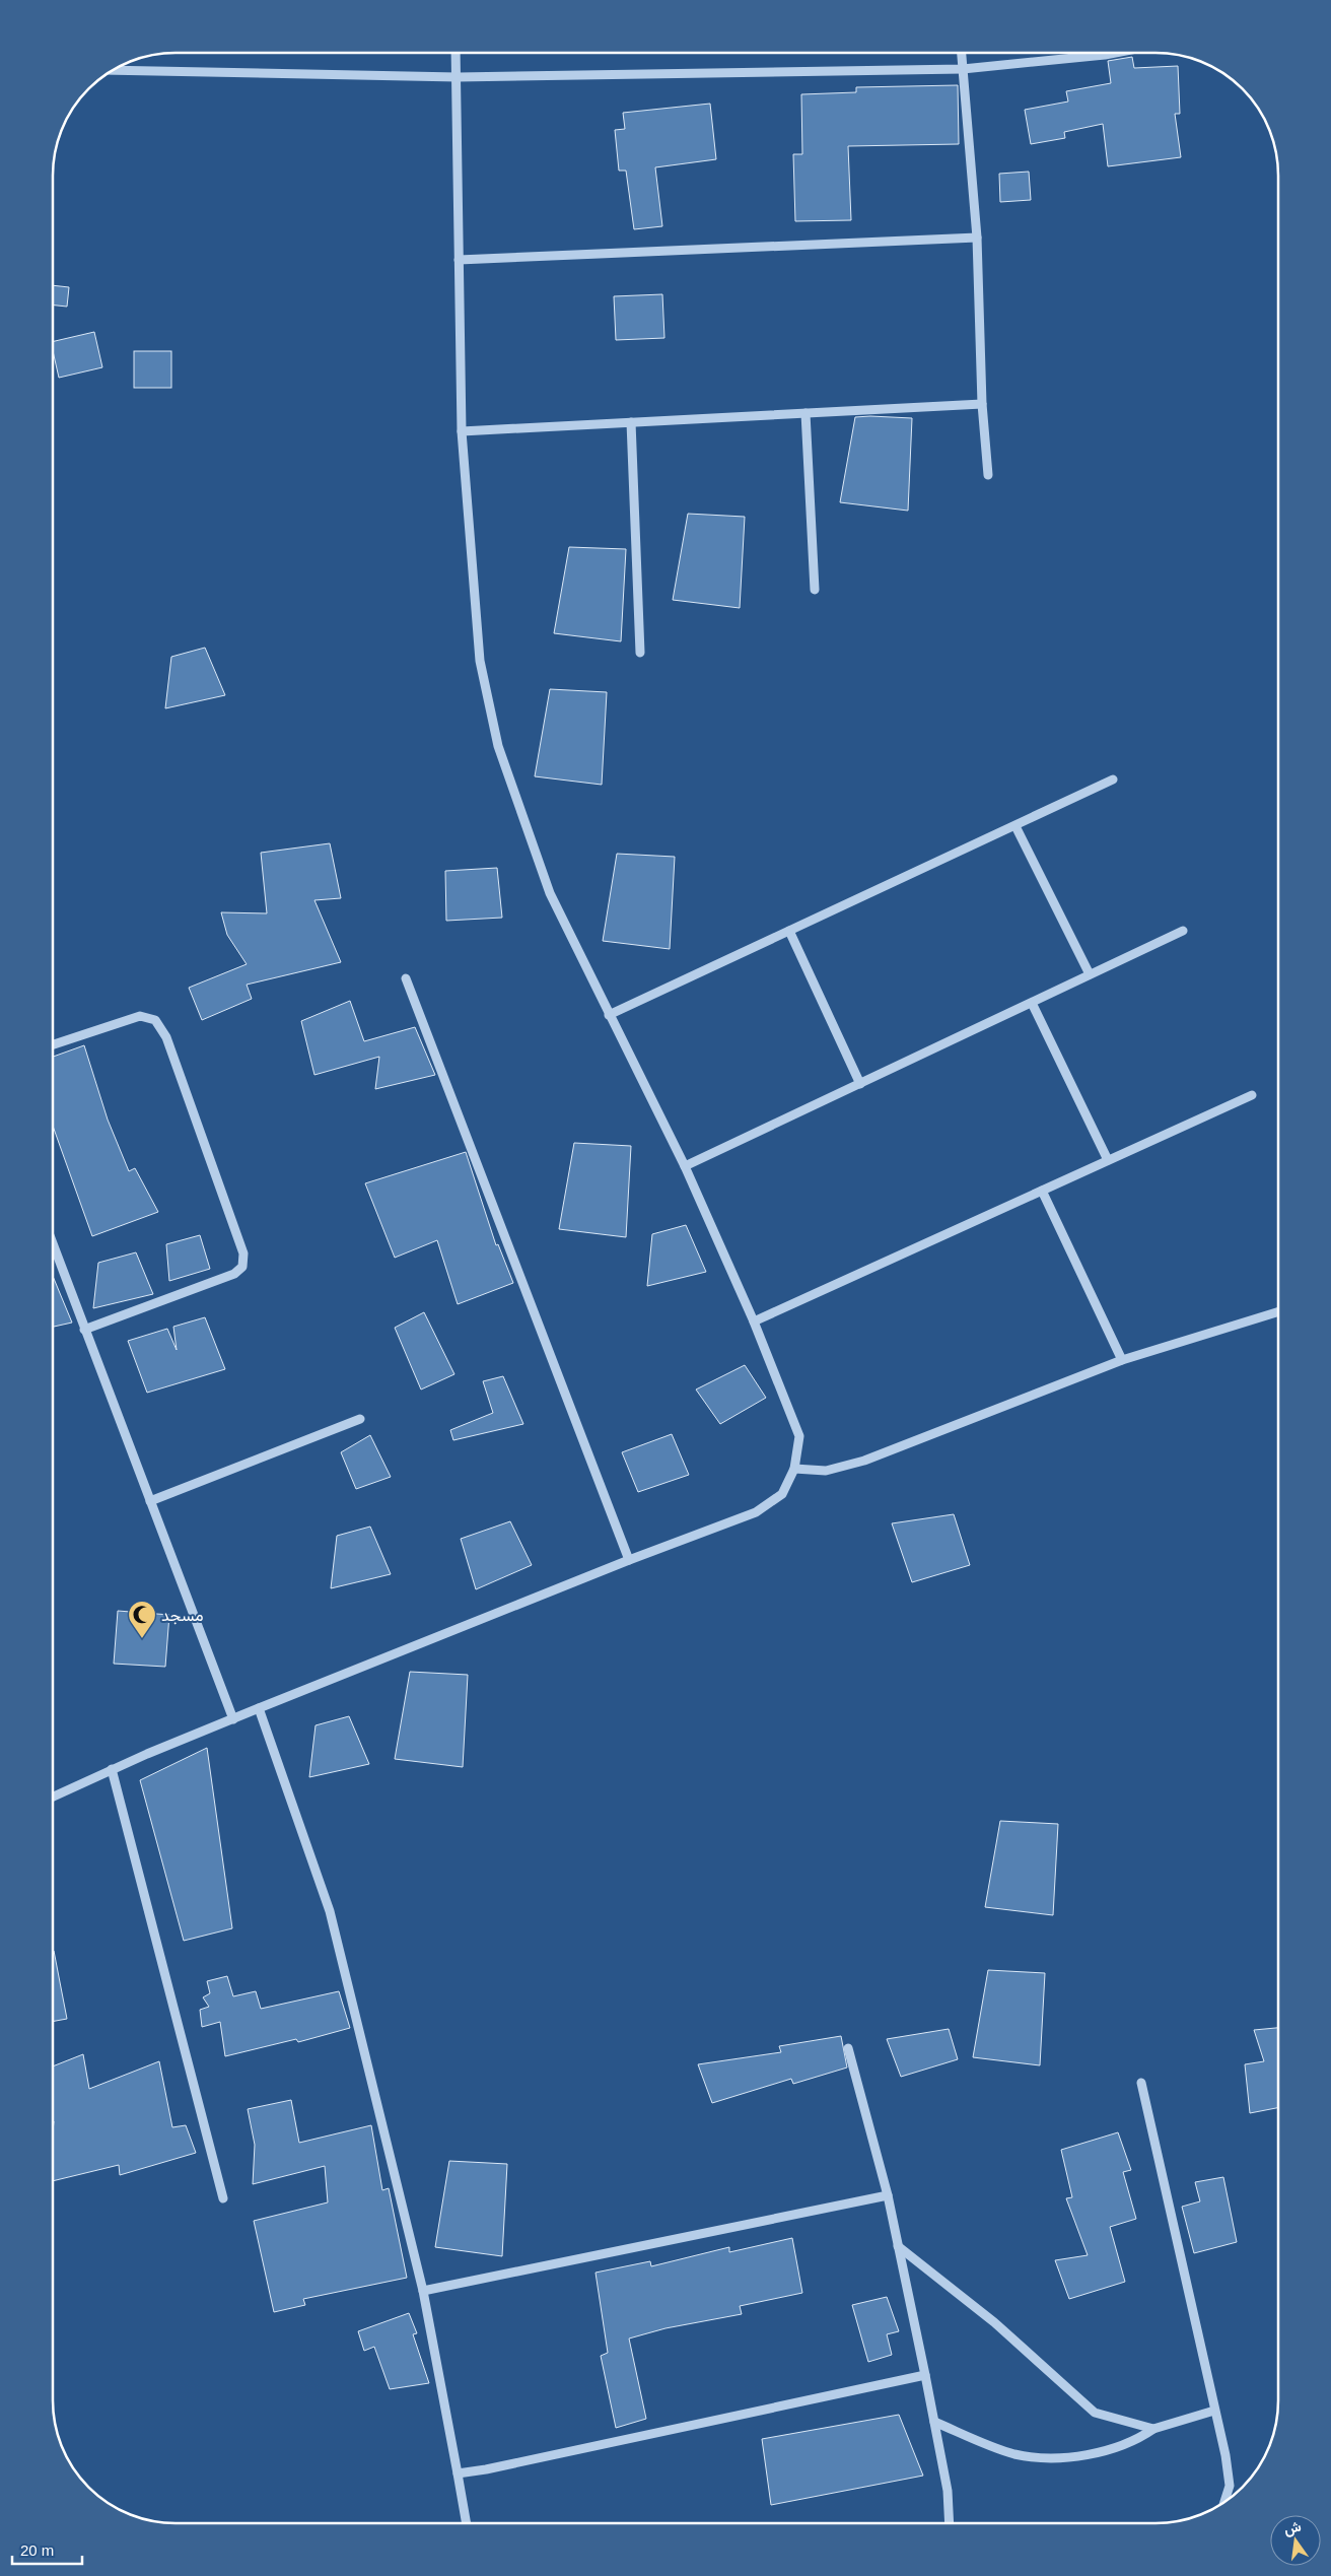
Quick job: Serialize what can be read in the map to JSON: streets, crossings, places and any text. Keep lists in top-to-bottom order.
{
  "places": {
    "mosque": ["مسجد"]
  },
  "scale_bar": "20 m",
  "north": "top"
}
